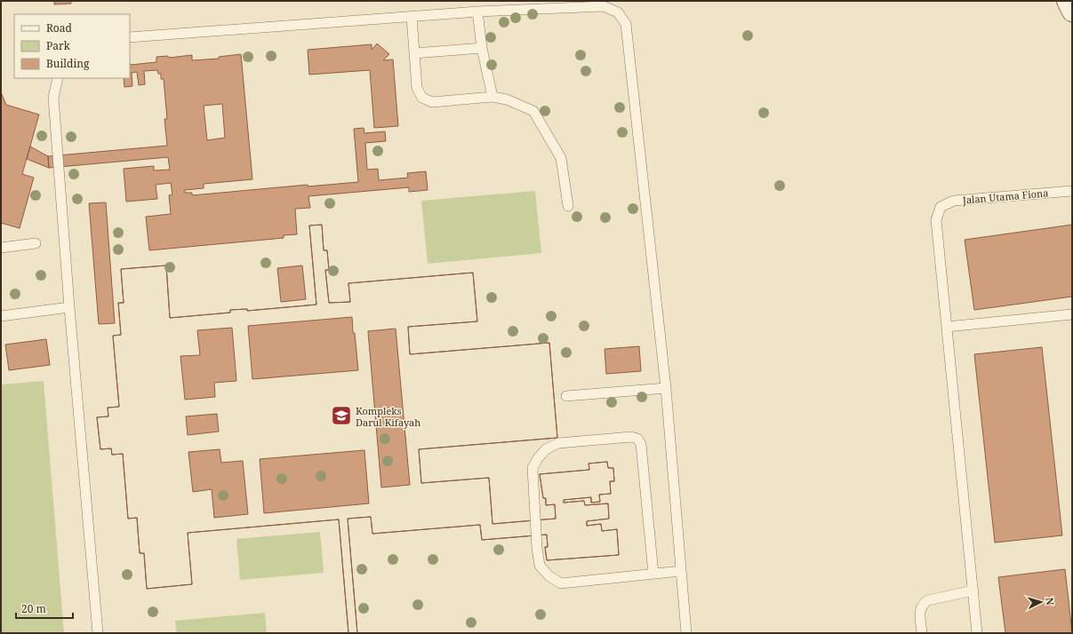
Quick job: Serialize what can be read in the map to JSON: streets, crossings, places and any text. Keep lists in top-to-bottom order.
{
  "streets": {
    "lane": ["Jalan Utama Fiona"]
  },
  "places": {
    "school or university": ["Kompleks Darul Kifayah"]
  },
  "legend": ["Road", "Park", "Building"],
  "scale_bar": "20 m",
  "north": "right"
}
